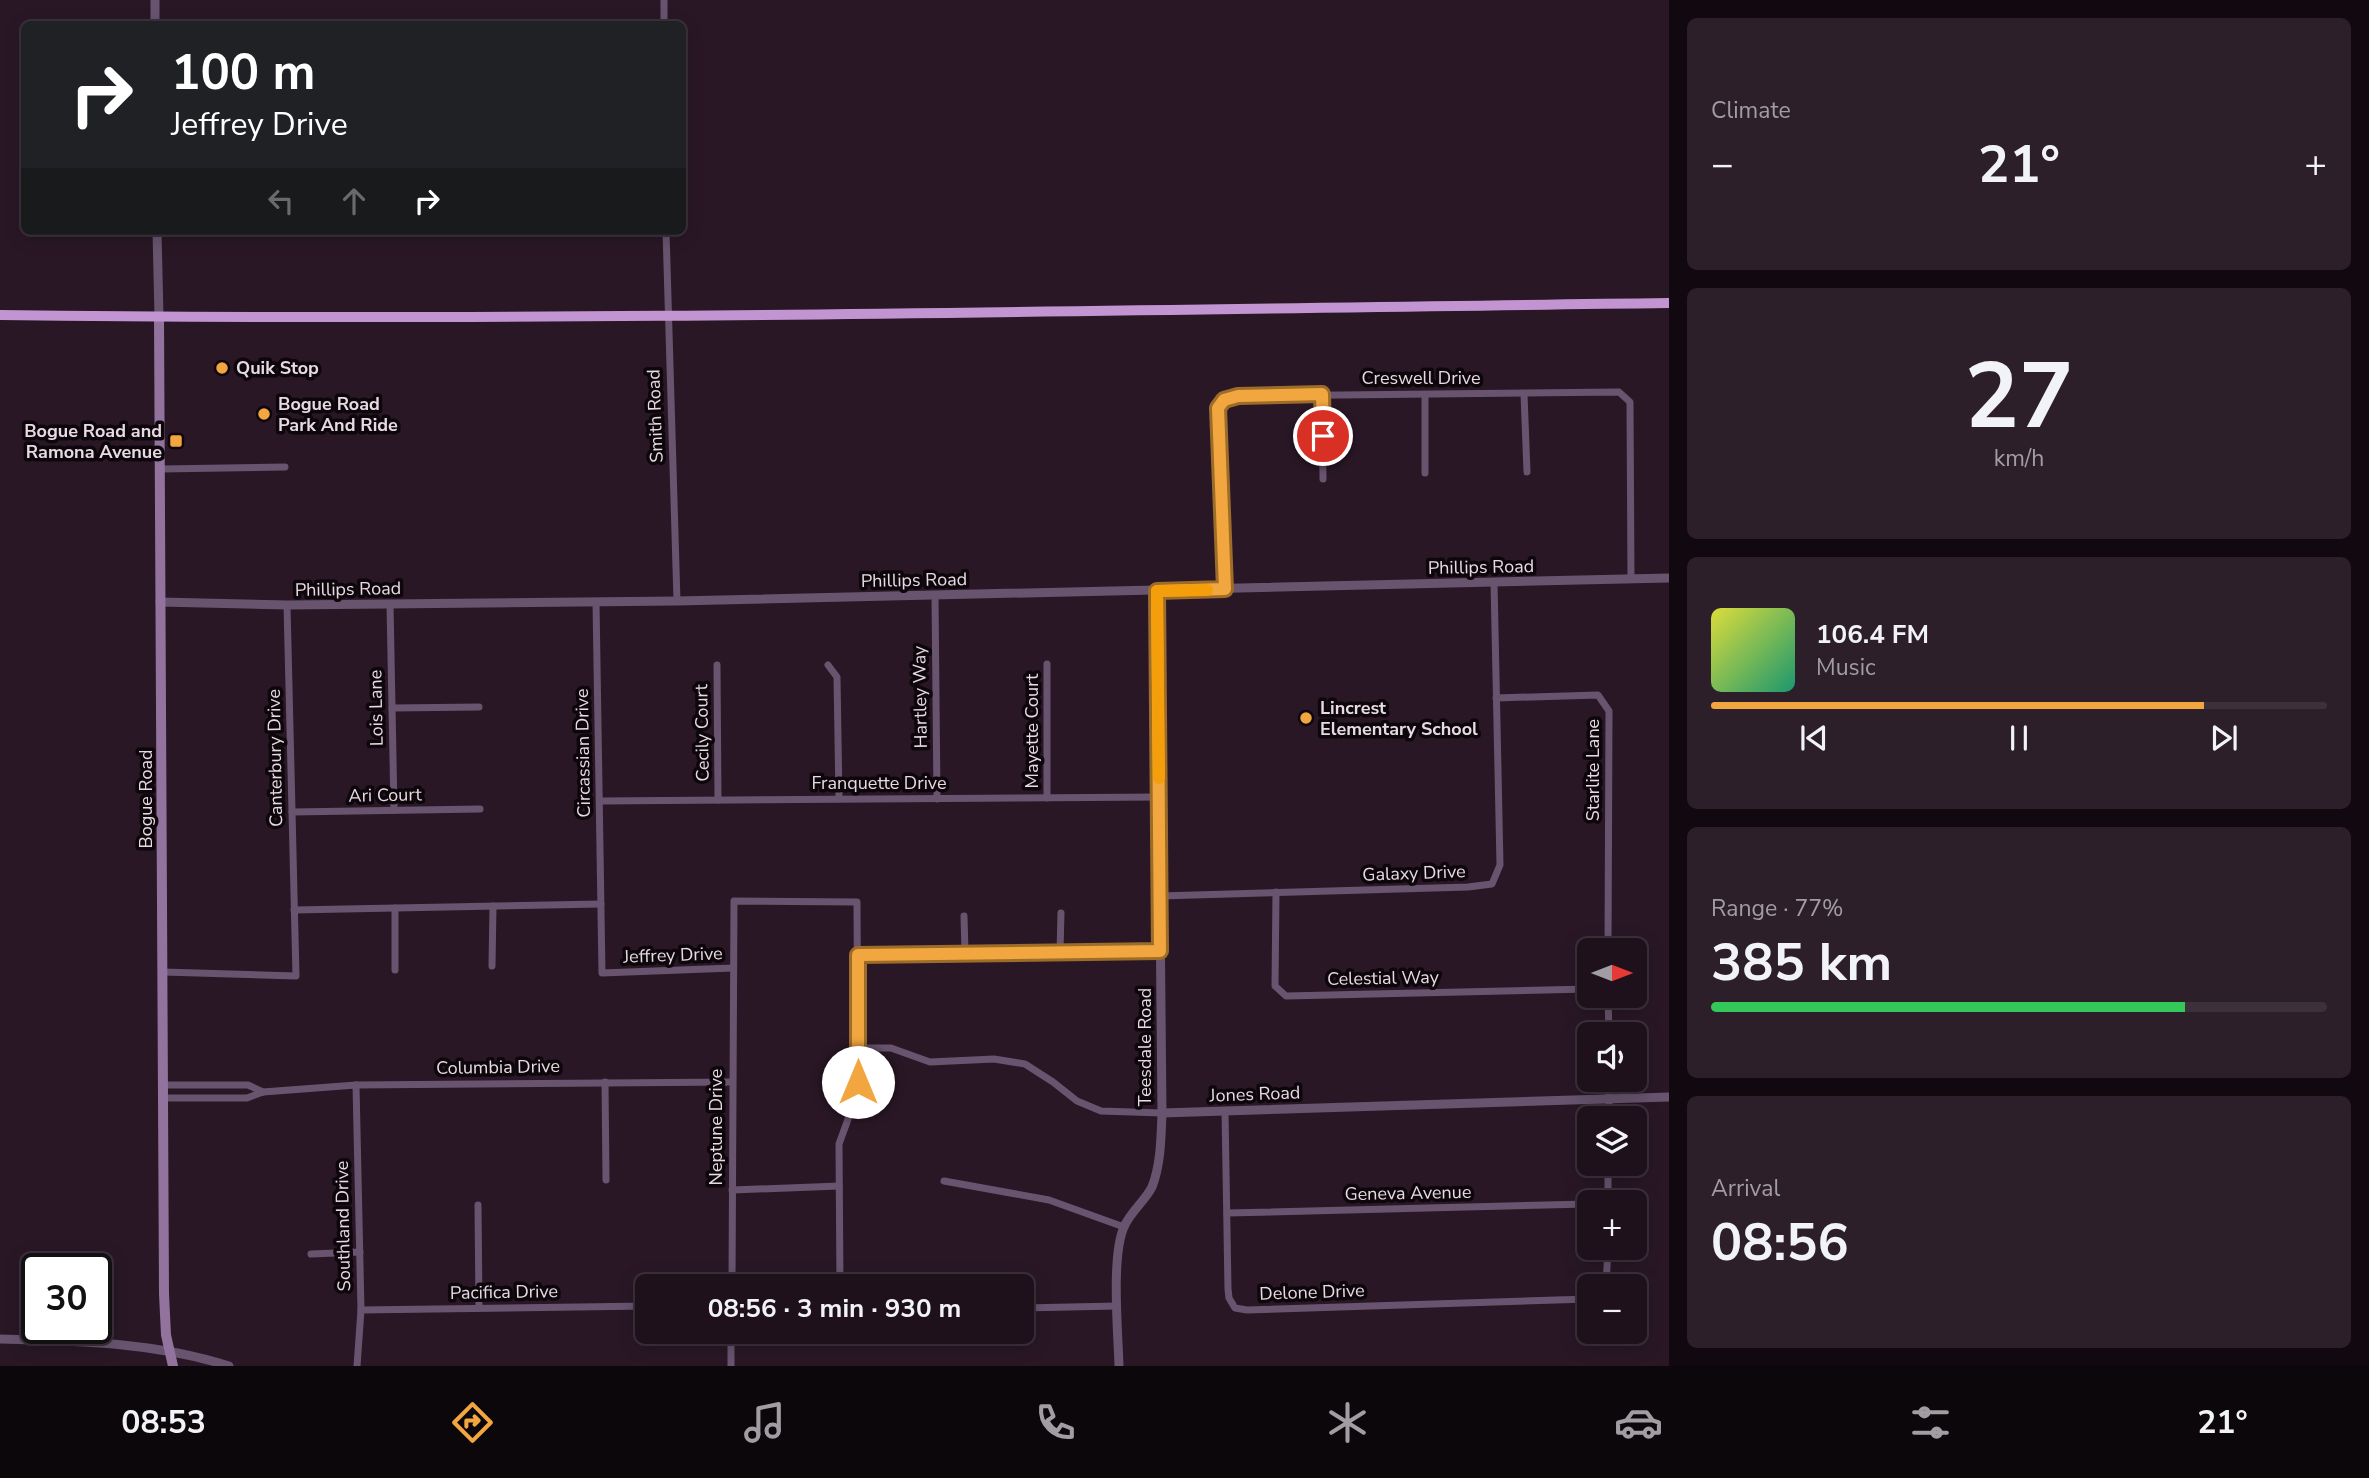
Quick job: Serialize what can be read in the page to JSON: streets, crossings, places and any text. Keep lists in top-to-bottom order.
{
  "streets": {
    "main road": ["Bogue Road"],
    "street": [
      "Creswell Drive",
      "Smith Road",
      "Phillips Road",
      "Hartley Way",
      "Lois Lane",
      "Mayette Court",
      "Cecily Court",
      "Circassian Drive",
      "Canterbury Drive",
      "Starlite Lane",
      "Franquette Drive",
      "Ari Court",
      "Galaxy Drive",
      "Jeffrey Drive",
      "Celestial Way",
      "Teesdale Road",
      "Columbia Drive",
      "Jones Road",
      "Neptune Drive",
      "Geneva Avenue",
      "Southland Drive",
      "Pacifica Drive",
      "Delone Drive"
    ]
  },
  "crossings": [
    ["Creswell Drive", "Phillips Road"],
    ["Smith Road", "Phillips Road"],
    ["Phillips Road", "Hartley Way"],
    ["Phillips Road", "Lois Lane"],
    ["Phillips Road", "Circassian Drive"],
    ["Phillips Road", "Canterbury Drive"],
    ["Phillips Road", "Bogue Road"],
    ["Phillips Road", "Galaxy Drive"],
    ["Phillips Road", "Teesdale Road"],
    ["Hartley Way", "Franquette Drive"],
    ["Lois Lane", "Ari Court"],
    ["Mayette Court", "Franquette Drive"],
    ["Cecily Court", "Franquette Drive"],
    ["Circassian Drive", "Franquette Drive"],
    ["Circassian Drive", "Jeffrey Drive"],
    ["Canterbury Drive", "Ari Court"],
    ["Starlite Lane", "Galaxy Drive"],
    ["Franquette Drive", "Teesdale Road"],
    ["Bogue Road", "Columbia Drive"],
    ["Galaxy Drive", "Celestial Way"],
    ["Galaxy Drive", "Teesdale Road"],
    ["Jeffrey Drive", "Neptune Drive"],
    ["Teesdale Road", "Jones Road"],
    ["Columbia Drive", "Neptune Drive"],
    ["Columbia Drive", "Southland Drive"],
    ["Jones Road", "Delone Drive"],
    ["Geneva Avenue", "Delone Drive"],
    ["Southland Drive", "Pacifica Drive"]
  ],
  "places": {
    "other": ["Quik Stop", "Bogue Road Park And Ride", "Lincrest Elementary School"],
    "transit": ["Bogue Road and Ramona Avenue"]
  },
  "north": "right",
  "page": {
    "tile": [
      "Climate",
      ["27", "km/h"],
      ["Range · 77%", "385 km"],
      ["Arrival", "08:56"]
    ],
    "turn": ["100 m", "Jeffrey Drive"],
    "heat": ["−", "21°", "+"],
    "song": ["106.4 FM", "Music"],
    "map_buttons": ["+", "−"],
    "limit": "30",
    "trip": "08:56 · 3 min · 930 m",
    "tabs": ["08:53", "21°"]
  }
}
